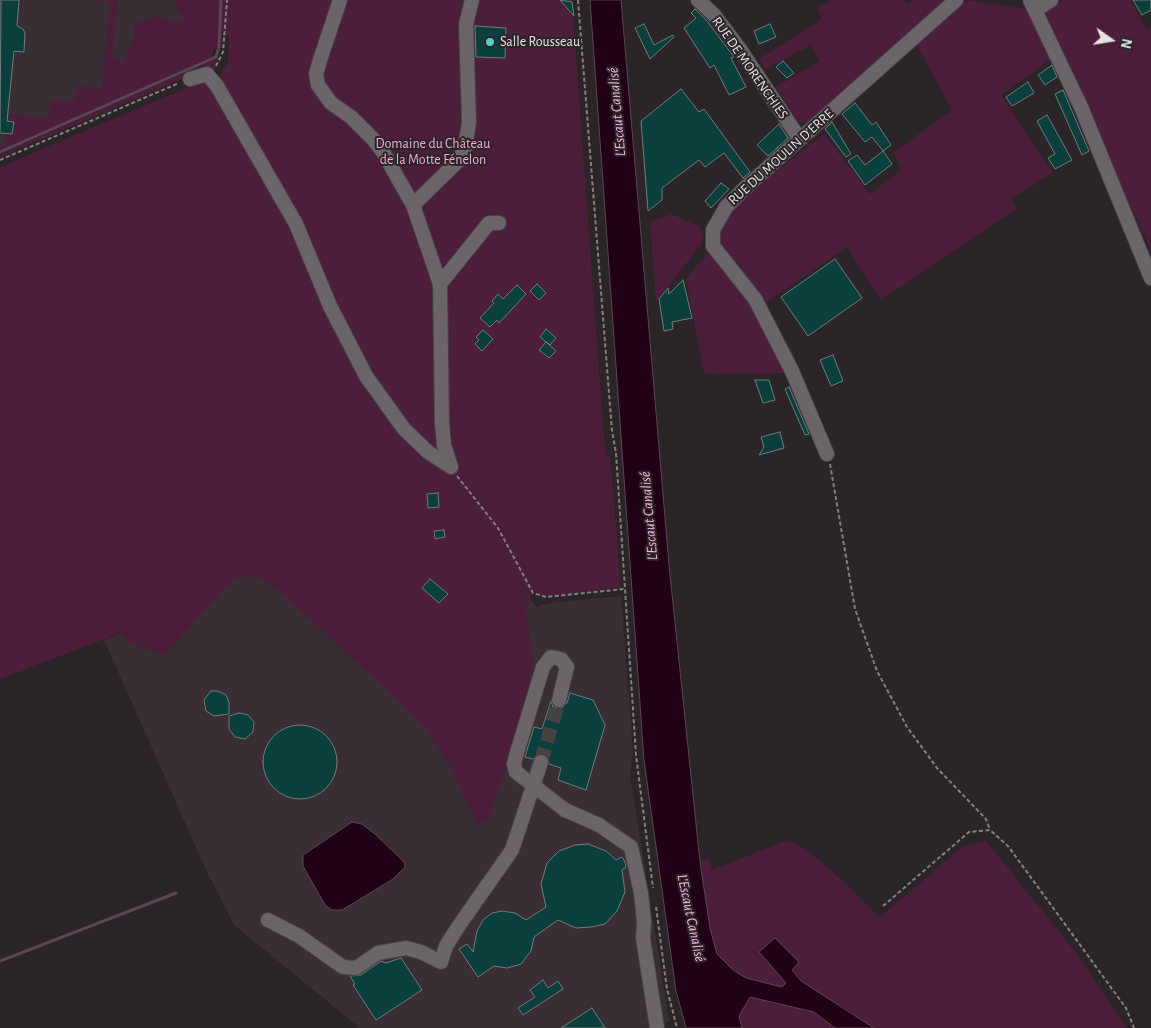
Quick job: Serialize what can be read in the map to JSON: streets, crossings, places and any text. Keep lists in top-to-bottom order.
{
  "streets": {
    "street": ["RUE DE MORENCHIES", "RUE DU MOULIN D'ERRE"]
  },
  "crossings": [
    ["RUE DE MORENCHIES", "RUE DU MOULIN D'ERRE"]
  ],
  "water": ["L'Escaut Canalisé"],
  "parks": ["Domaine du Château de la Motte Fénelon"],
  "places": ["Salle Rousseau"],
  "north": "right"
}
